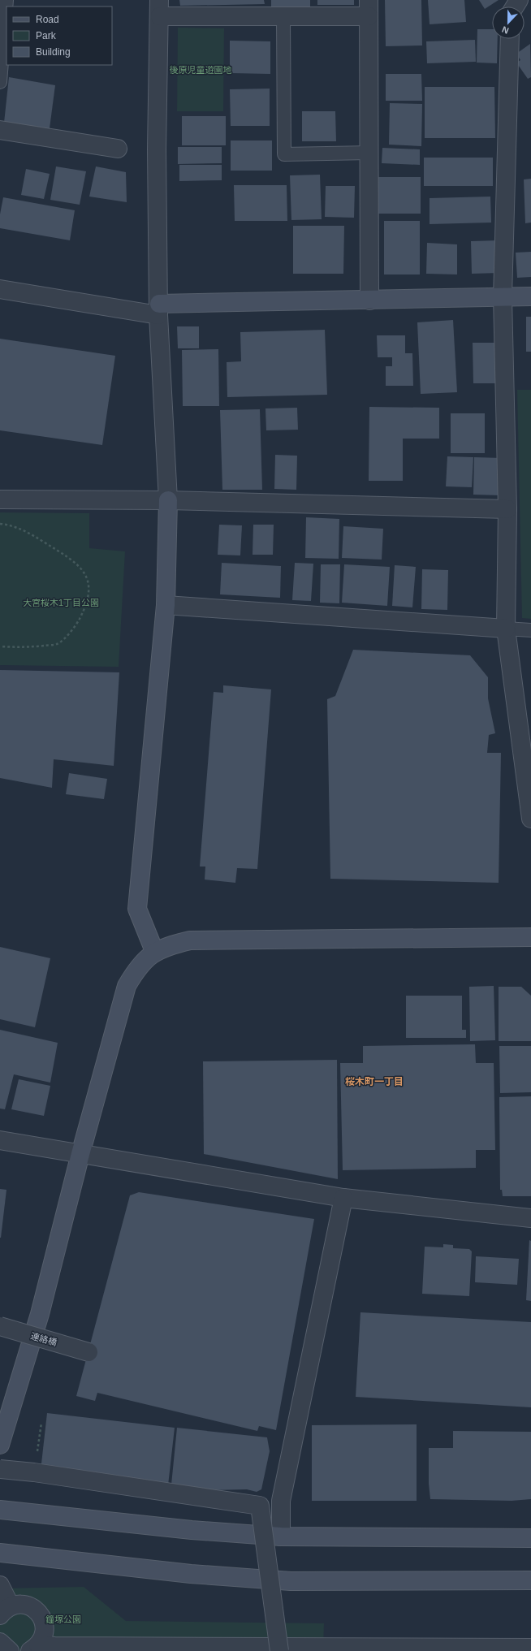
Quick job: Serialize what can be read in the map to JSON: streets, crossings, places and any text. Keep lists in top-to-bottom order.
{
  "streets": {
    "street": ["連絡橋"]
  },
  "districts": ["桜木町一丁目"],
  "parks": ["後原児童遊園地", "大宮桜木1丁目公園", "鐘塚公園"],
  "legend": ["Road", "Park", "Building"],
  "north": "bottom"
}
